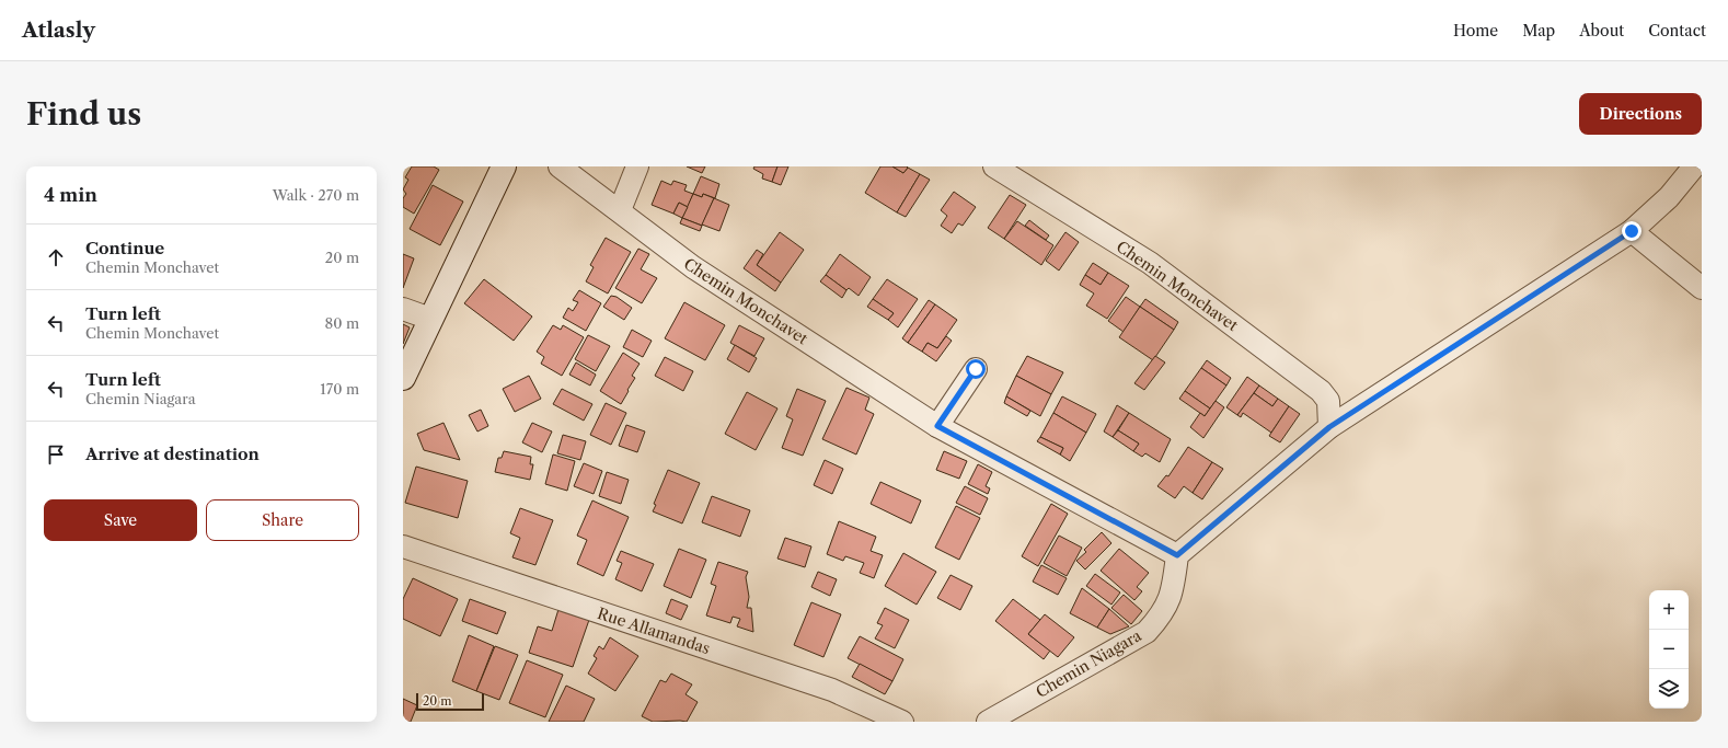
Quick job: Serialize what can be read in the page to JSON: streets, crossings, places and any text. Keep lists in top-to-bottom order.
{
  "streets": {
    "street": ["Chemin Monchavet", "Rue Allamandas", "Chemin Niagara"]
  },
  "crossings": [
    ["Chemin Monchavet", "Chemin Niagara"]
  ],
  "scale_bar": "20 m",
  "page": {
    "header": "Atlasly",
    "nav": [
      "Home",
      "Map",
      "About",
      "Contact"
    ],
    "buttons": [
      "Directions",
      ["Save", "Share"]
    ],
    "title": "Find us",
    "heading": ["4 min", "Walk · 270 m"],
    "list": [
      ["Continue", "Chemin Monchavet", "20 m"],
      ["Turn left", "Chemin Monchavet", "80 m"],
      ["Turn left", "Chemin Niagara", "170 m"],
      "Arrive at destination"
    ],
    "map_buttons": ["+", "−"],
    "scale": "20 m"
  }
}
